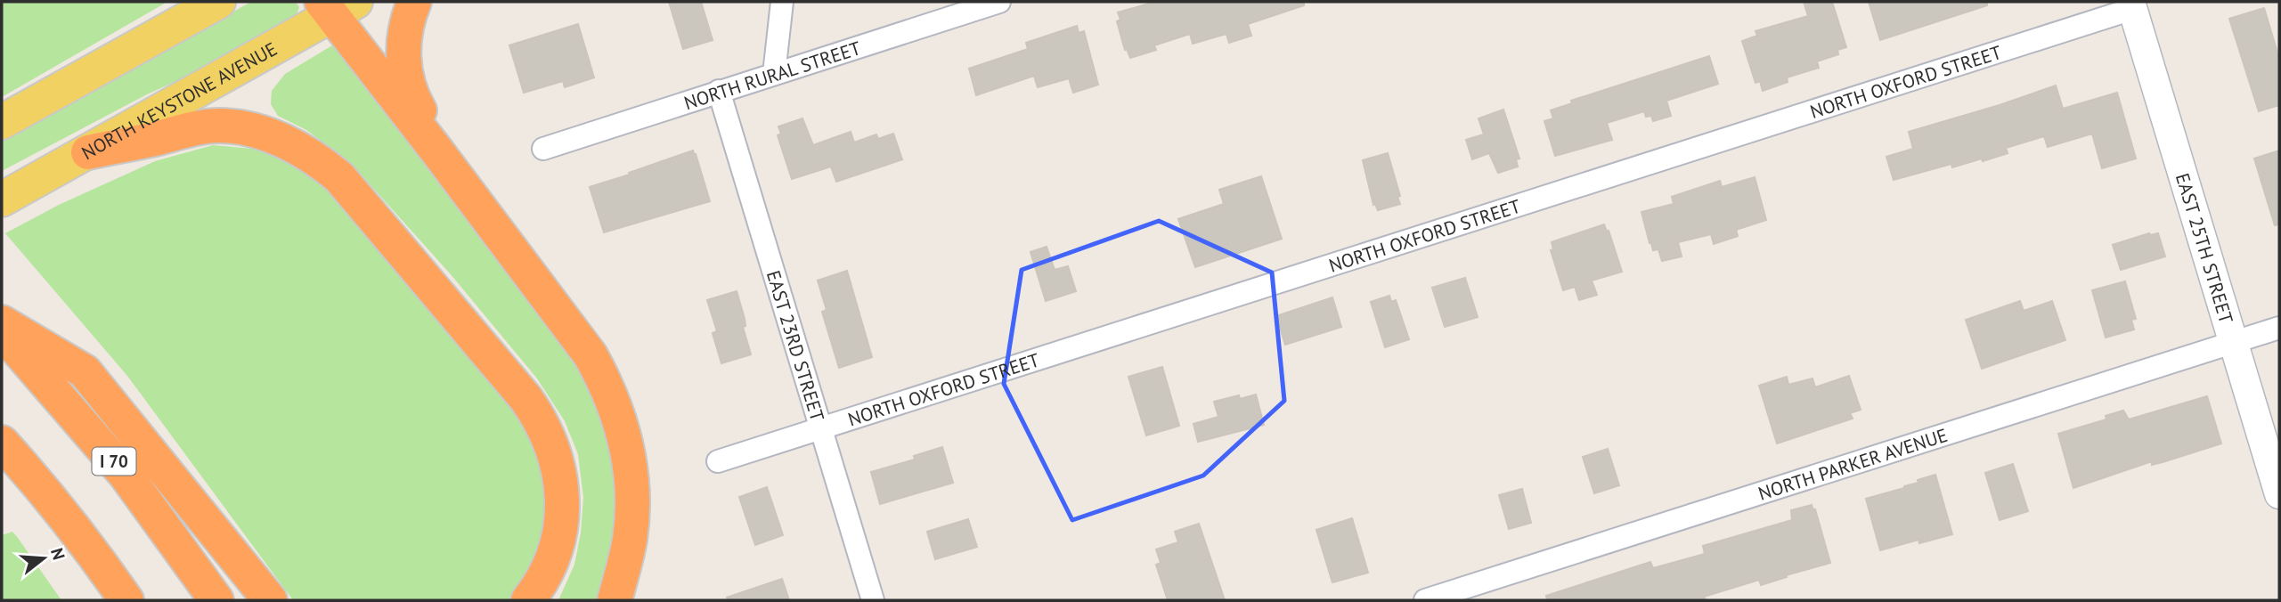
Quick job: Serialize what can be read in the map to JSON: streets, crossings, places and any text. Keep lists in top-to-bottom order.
{
  "streets": {
    "highway": ["I 70"],
    "main road": ["NORTH KEYSTONE AVENUE"],
    "street": [
      "NORTH RURAL STREET",
      "NORTH OXFORD STREET",
      "EAST 25TH STREET",
      "EAST 23RD STREET",
      "NORTH PARKER AVENUE"
    ]
  },
  "crossings": [
    ["NORTH RURAL STREET", "EAST 23RD STREET"],
    ["NORTH OXFORD STREET", "EAST 25TH STREET"],
    ["NORTH OXFORD STREET", "EAST 23RD STREET"],
    ["EAST 25TH STREET", "NORTH PARKER AVENUE"]
  ],
  "north": "right"
}
